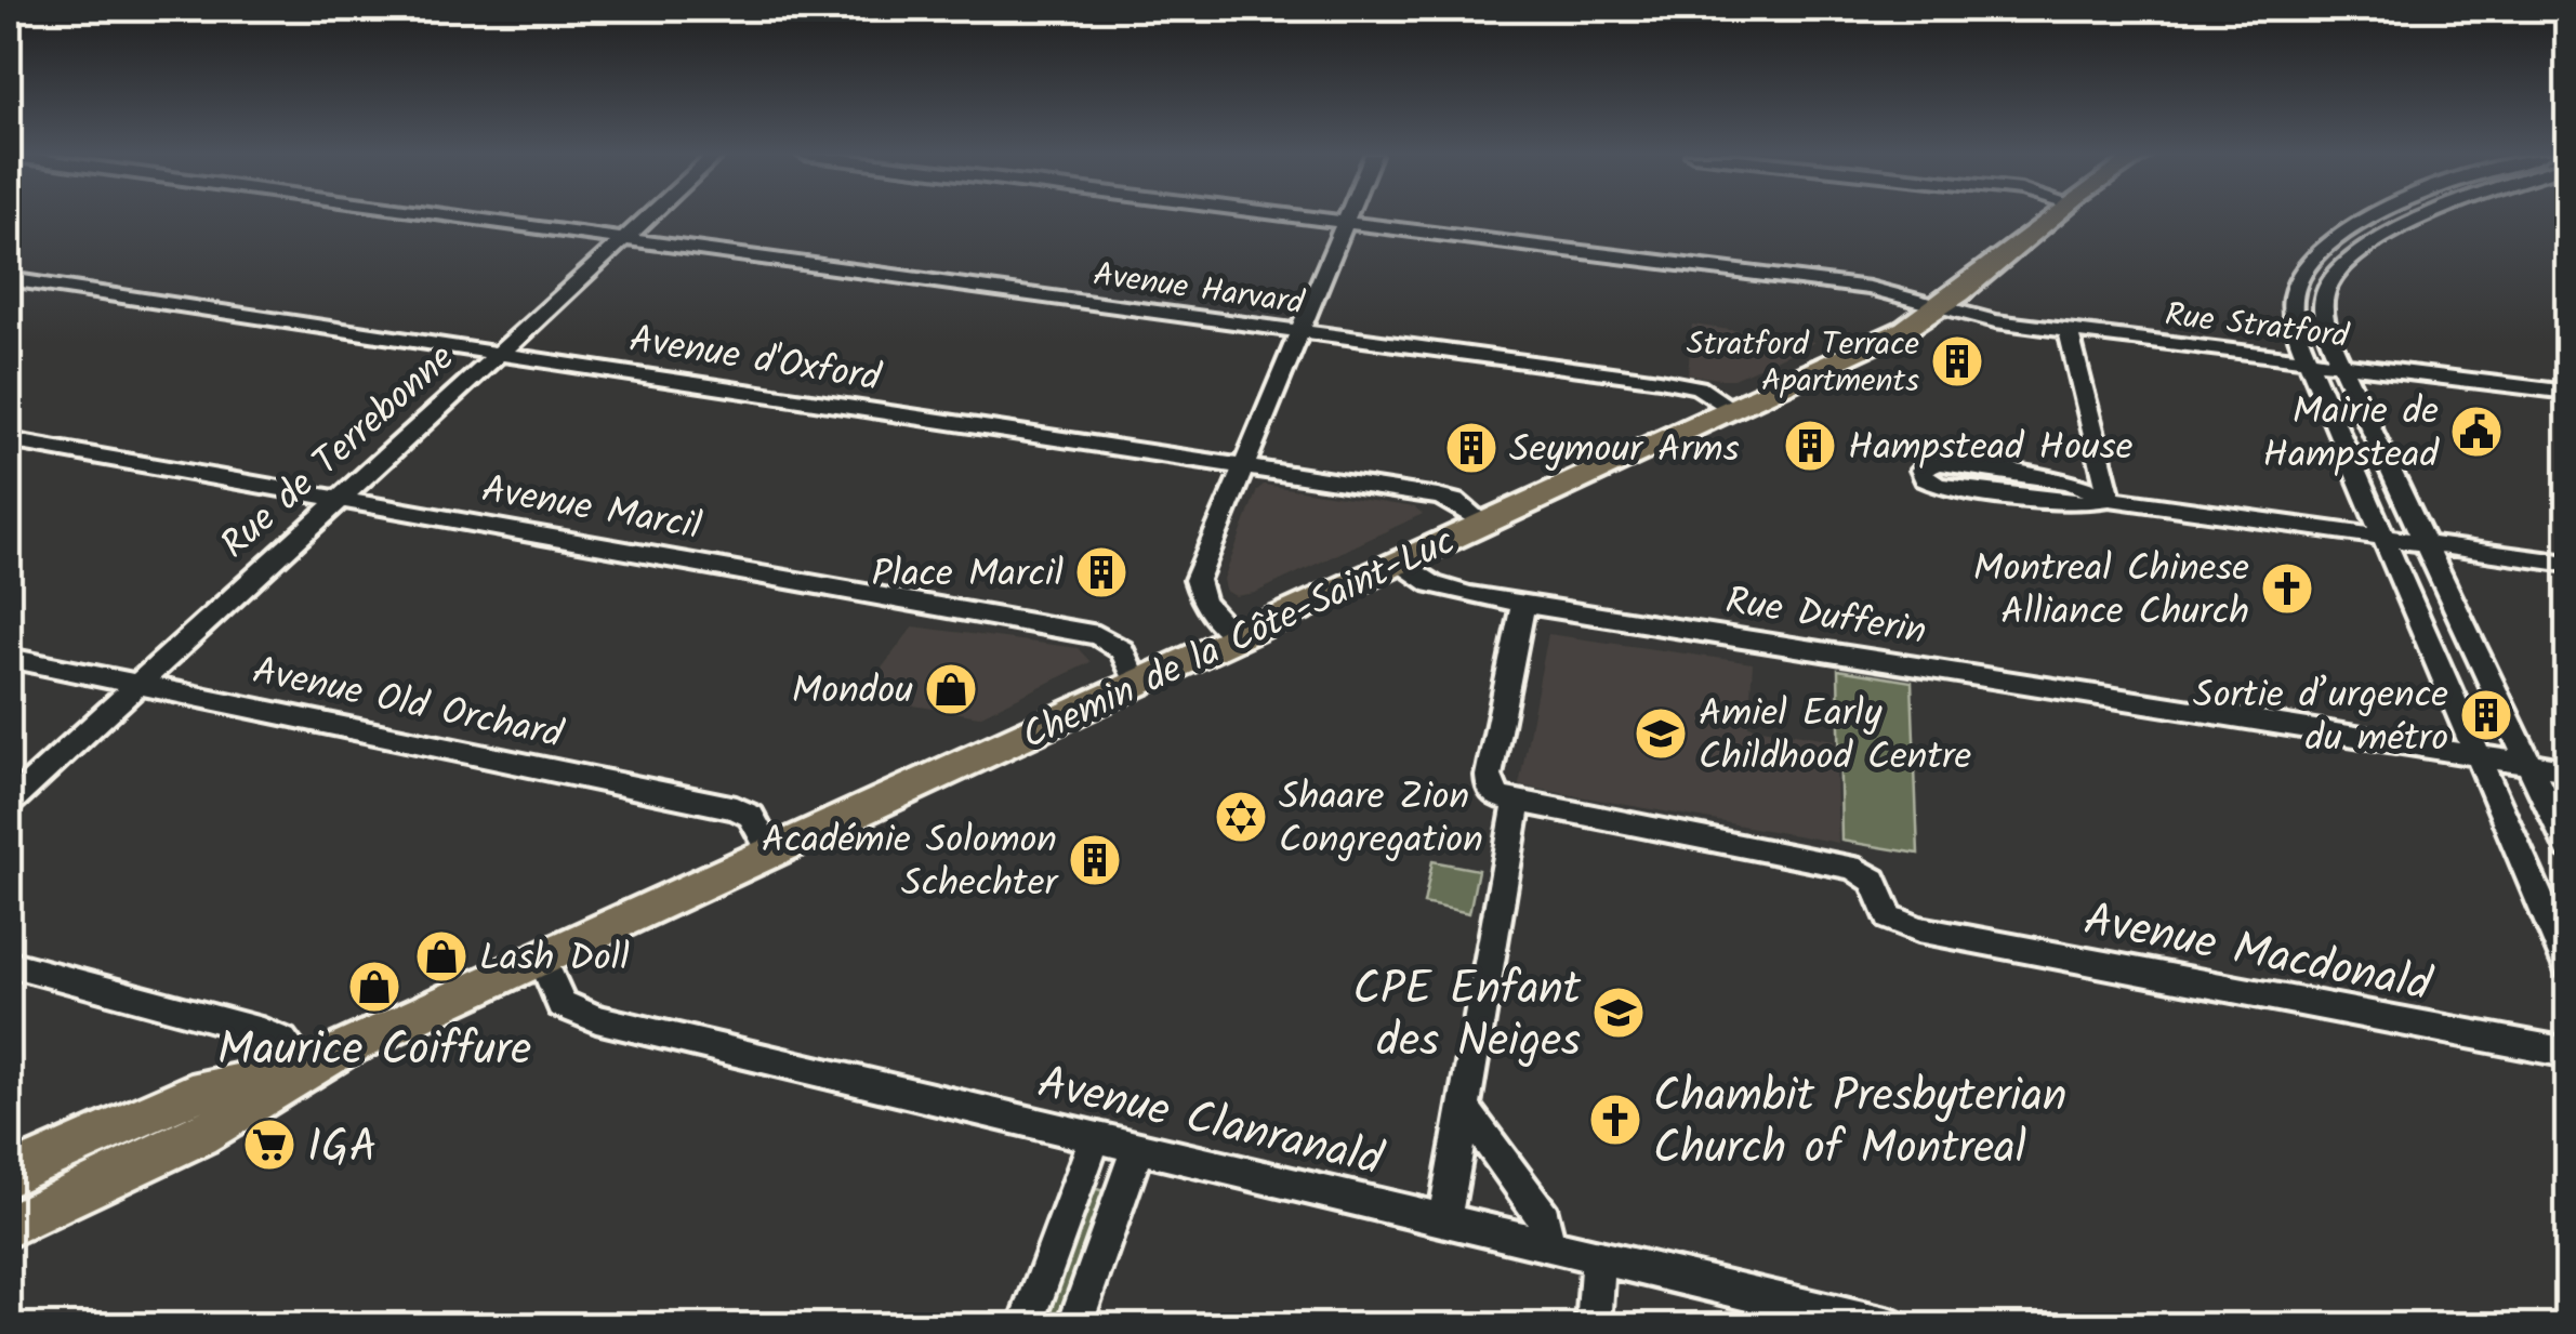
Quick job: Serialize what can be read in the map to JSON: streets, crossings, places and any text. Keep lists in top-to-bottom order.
{
  "streets": {
    "main road": ["Chemin de la Côte-Saint-Luc"],
    "street": [
      "Avenue Harvard",
      "Rue Stratford",
      "Avenue d'Oxford",
      "Rue de Terrebonne",
      "Avenue Marcil",
      "Rue Dufferin",
      "Avenue Old Orchard",
      "Avenue Macdonald",
      "Avenue Clanranald"
    ]
  },
  "crossings": [
    ["Avenue Harvard", "Rue de Terrebonne"],
    ["Avenue Harvard", "Chemin de la Côte-Saint-Luc"],
    ["Rue Stratford", "Chemin de la Côte-Saint-Luc"],
    ["Avenue d'Oxford", "Rue de Terrebonne"],
    ["Avenue d'Oxford", "Chemin de la Côte-Saint-Luc"],
    ["Rue de Terrebonne", "Avenue Marcil"],
    ["Rue de Terrebonne", "Avenue Old Orchard"],
    ["Avenue Marcil", "Chemin de la Côte-Saint-Luc"],
    ["Rue Dufferin", "Chemin de la Côte-Saint-Luc"],
    ["Chemin de la Côte-Saint-Luc", "Avenue Old Orchard"],
    ["Chemin de la Côte-Saint-Luc", "Avenue Clanranald"]
  ],
  "places": {
    "building": [
      "Stratford Terrace Apartments",
      "Hampstead House",
      "Seymour Arms",
      "Place Marcil",
      "Sortie d’urgence du métro",
      "Académie Solomon Schechter"
    ],
    "public building": ["Mairie de Hampstead"],
    "church": ["Montreal Chinese Alliance Church", "Chambit Presbyterian Church of Montreal"],
    "shop": ["Mondou", "Lash Doll", "Maurice Coiffure"],
    "school or university": ["Amiel Early Childhood Centre", "CPE Enfant des Neiges"],
    "synagogue": ["Shaare Zion Congregation"],
    "supermarket": ["IGA"]
  }
}
